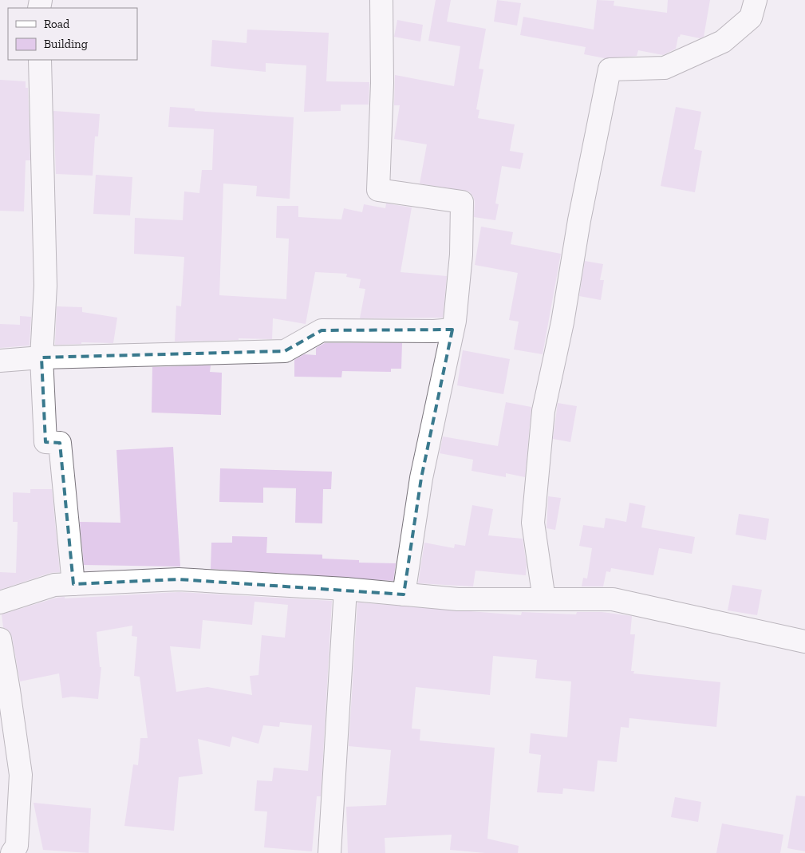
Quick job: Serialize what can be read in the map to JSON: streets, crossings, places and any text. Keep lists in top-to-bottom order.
{
  "legend": ["Road", "Building"]
}
